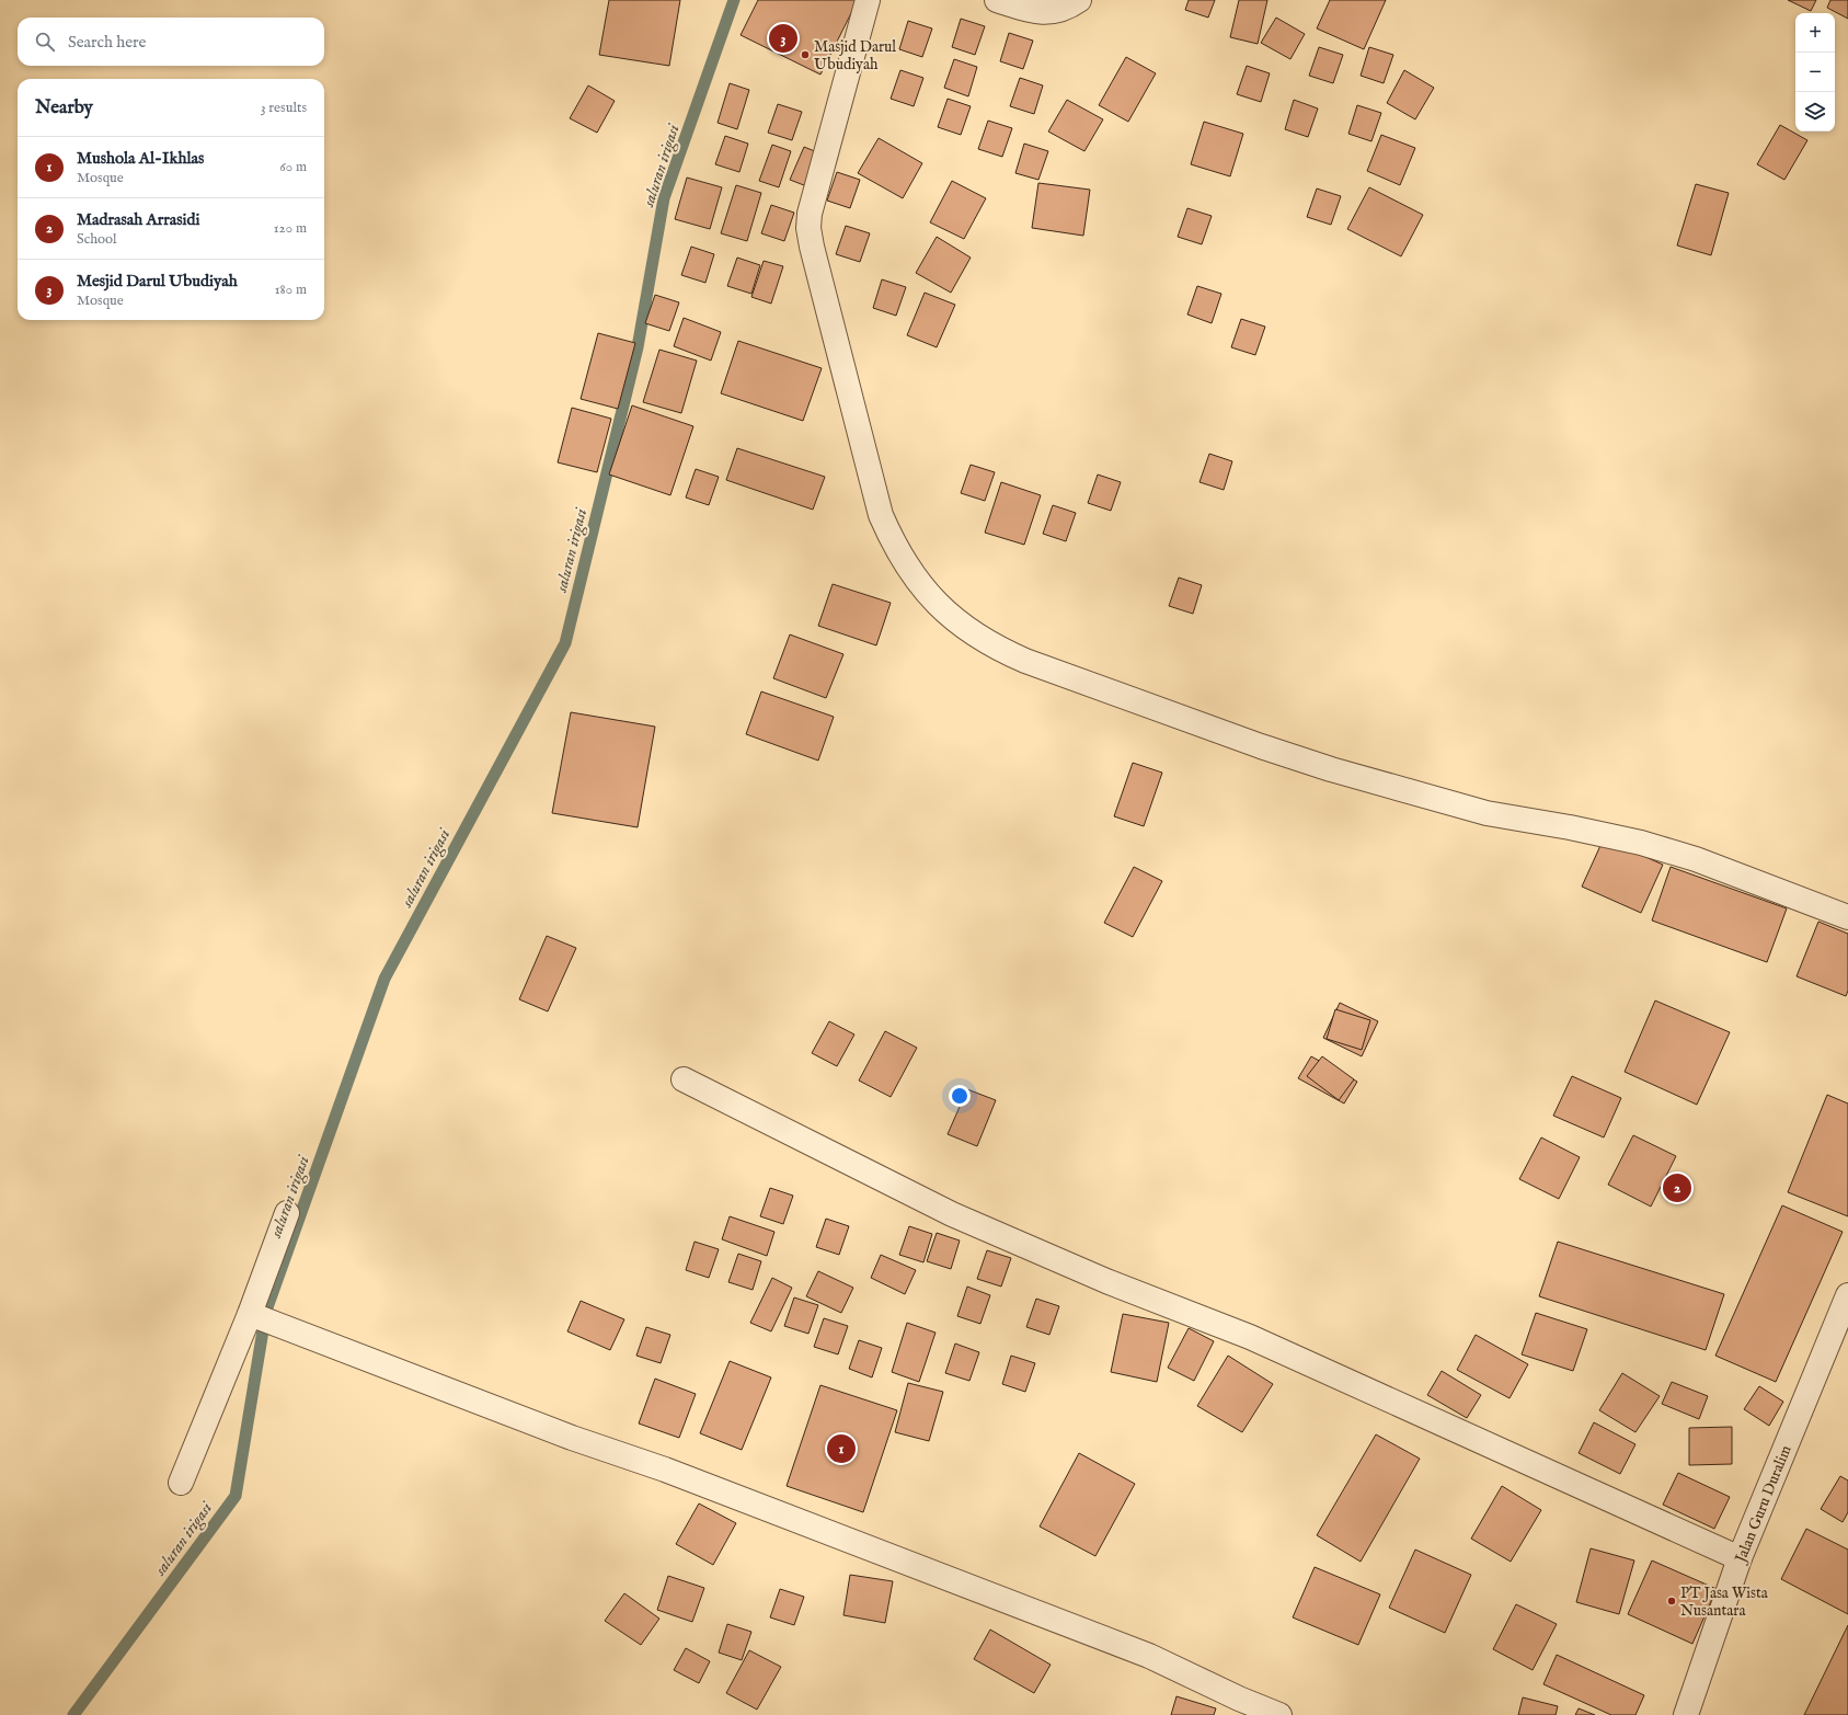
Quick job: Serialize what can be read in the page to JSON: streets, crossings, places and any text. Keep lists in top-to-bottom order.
{
  "streets": {
    "street": ["Jalan Guru Duralim"]
  },
  "water": ["saluran irigasi"],
  "places": ["Masjid Darul Ubudiyah", "PT Jasa Wista Nusantara"],
  "page": {
    "map_buttons": ["+", "−"],
    "search": "Search here",
    "pins": ["3", "2", "1"],
    "heading": ["Nearby", "3 results"],
    "list": [
      {
        "mark": "1",
        "name": "Mushola Al-Ikhlas",
        "note": "Mosque",
        "value": "60 m"
      },
      {
        "mark": "2",
        "name": "Madrasah Arrasidi",
        "note": "School",
        "value": "120 m"
      },
      {
        "mark": "3",
        "name": "Mesjid Darul Ubudiyah",
        "note": "Mosque",
        "value": "180 m"
      }
    ]
  }
}
